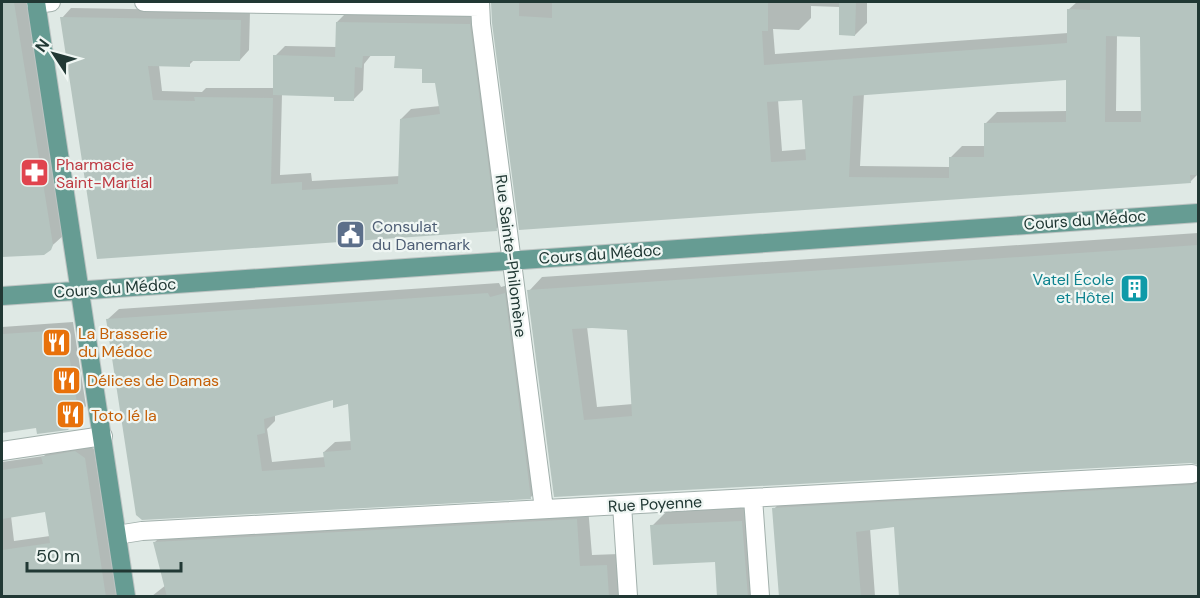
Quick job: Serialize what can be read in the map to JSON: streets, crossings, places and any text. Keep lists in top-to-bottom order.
{
  "streets": {
    "main road": ["Cours du Médoc"],
    "street": ["Rue Sainte-Philomène", "Rue Poyenne"]
  },
  "crossings": [
    ["Cours du Médoc", "Rue Sainte-Philomène"],
    ["Rue Sainte-Philomène", "Rue Poyenne"]
  ],
  "places": {
    "pharmacy": ["Pharmacie Saint-Martial"],
    "public building": ["Consulat du Danemark"],
    "building": ["Vatel École et Hôtel"],
    "restaurant": ["La Brasserie du Médoc", "Délices de Damas", "Toto lé la"]
  },
  "scale_bar": "50 m",
  "north": "top left"
}
